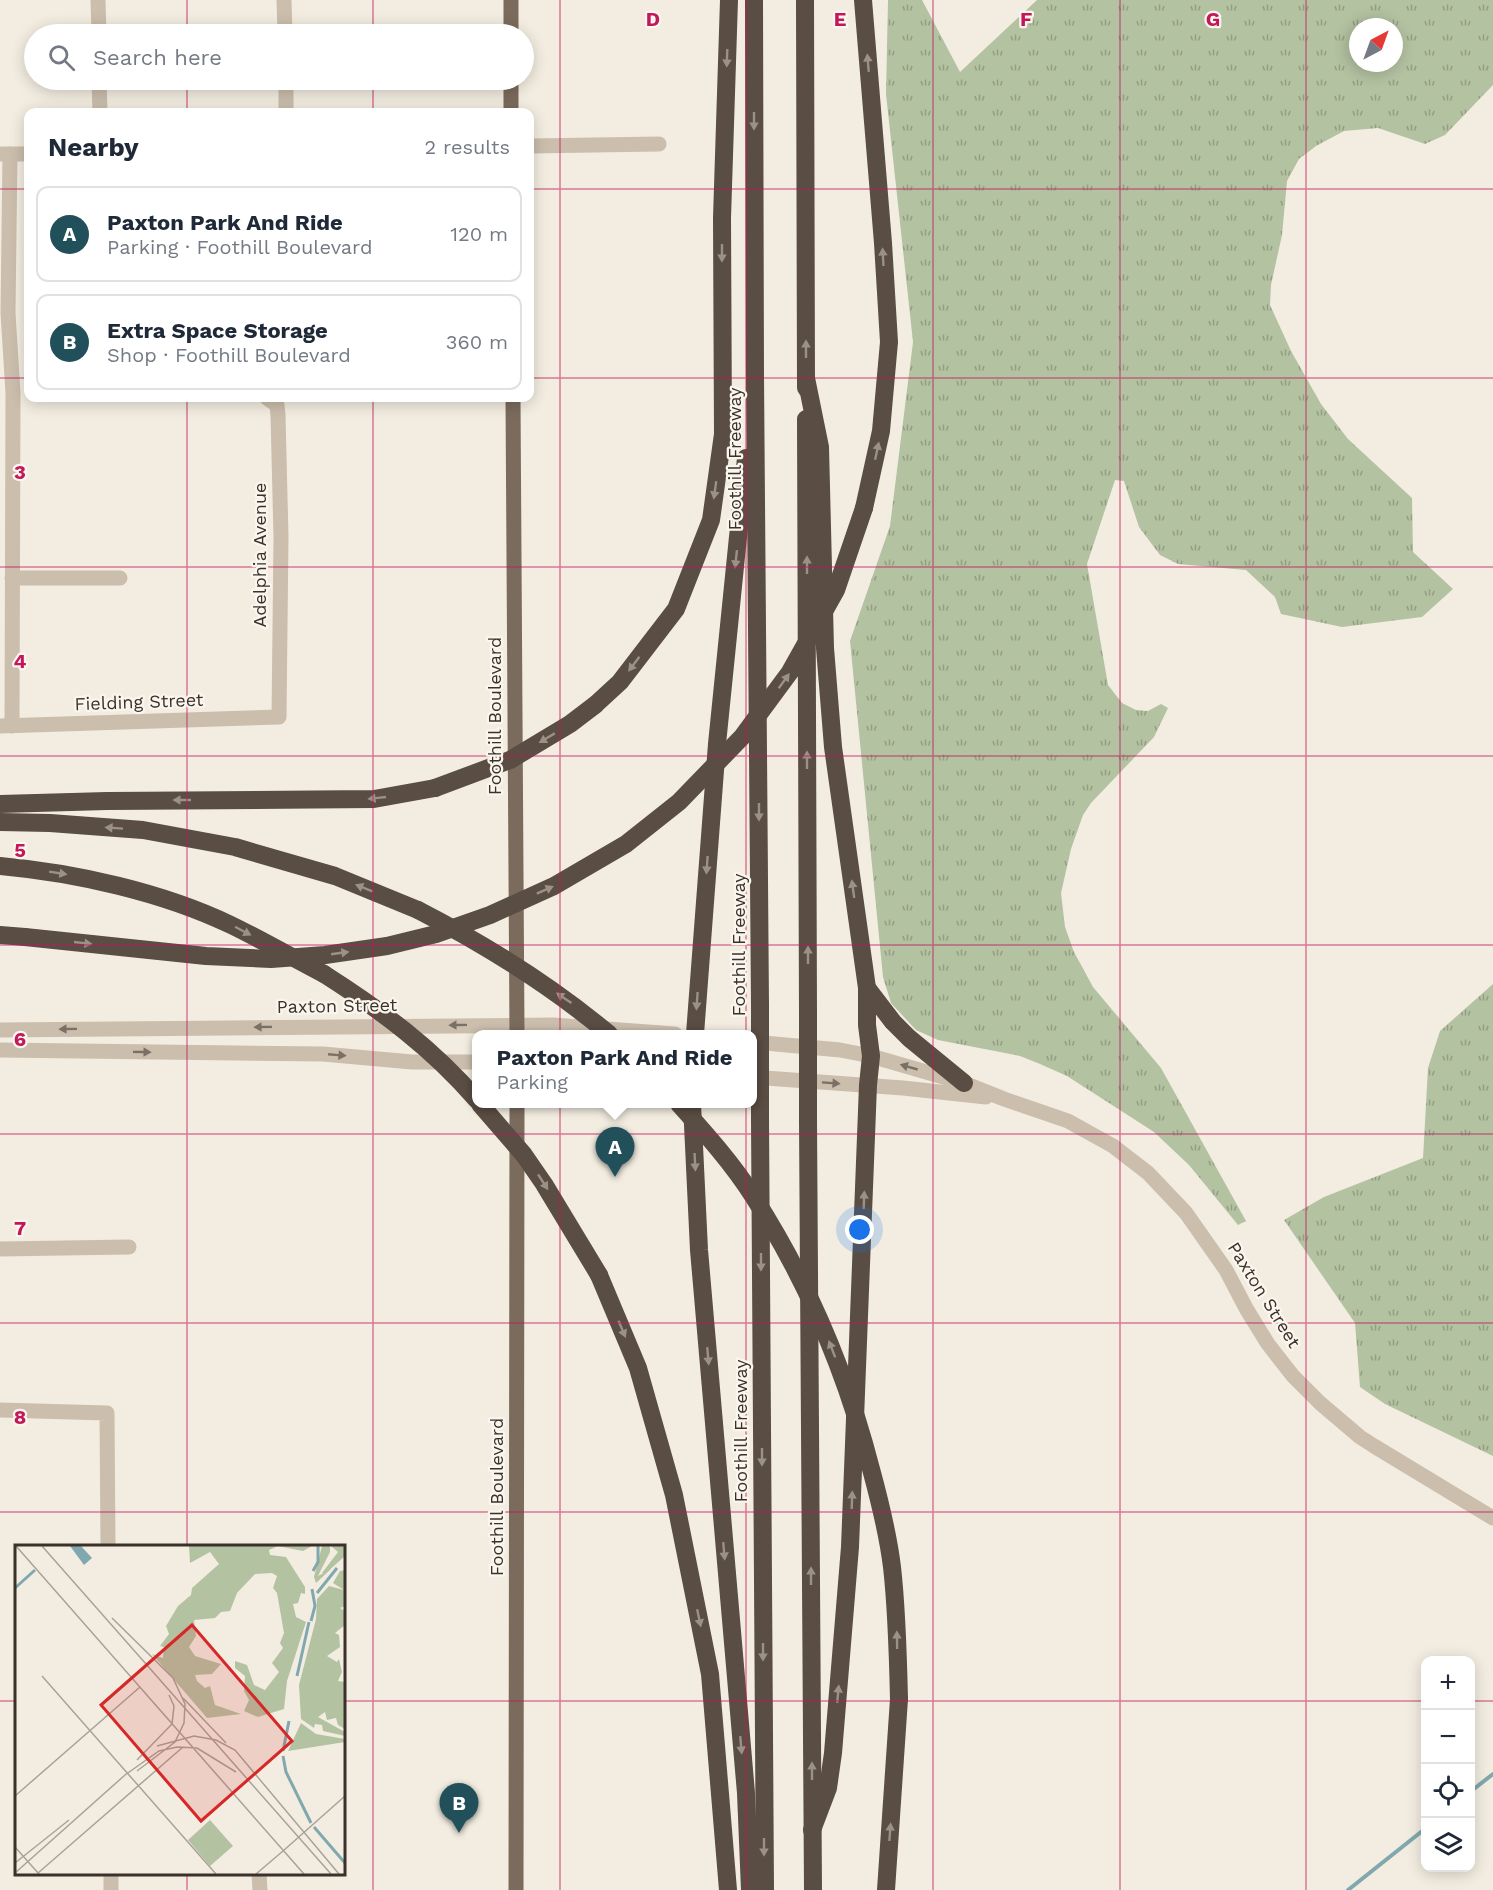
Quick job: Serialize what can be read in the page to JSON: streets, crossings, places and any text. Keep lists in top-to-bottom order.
{
  "streets": {
    "highway": ["Foothill Freeway"],
    "main road": ["Foothill Boulevard"],
    "street": ["Adelphia Avenue", "Fielding Street", "Paxton Street"]
  },
  "crossings": [
    ["Adelphia Avenue", "Fielding Street"],
    ["Foothill Boulevard", "Paxton Street"]
  ],
  "north": "top right",
  "page": {
    "search": "Search here",
    "heading": ["Nearby", "2 results"],
    "list": [
      {
        "mark": "A",
        "name": "Paxton Park And Ride",
        "note": "Parking · Foothill Boulevard",
        "value": "120 m"
      },
      {
        "mark": "B",
        "name": "Extra Space Storage",
        "note": "Shop · Foothill Boulevard",
        "value": "360 m"
      }
    ],
    "popup": ["Paxton Park And Ride", "Parking"],
    "pins": ["A", "B"],
    "map_buttons": ["+", "−"]
  },
  "grid": {
    "columns": [
      "D",
      "E",
      "F",
      "G"
    ],
    "rows": [
      "3",
      "4",
      "5",
      "6",
      "7",
      "8"
    ]
  }
}
